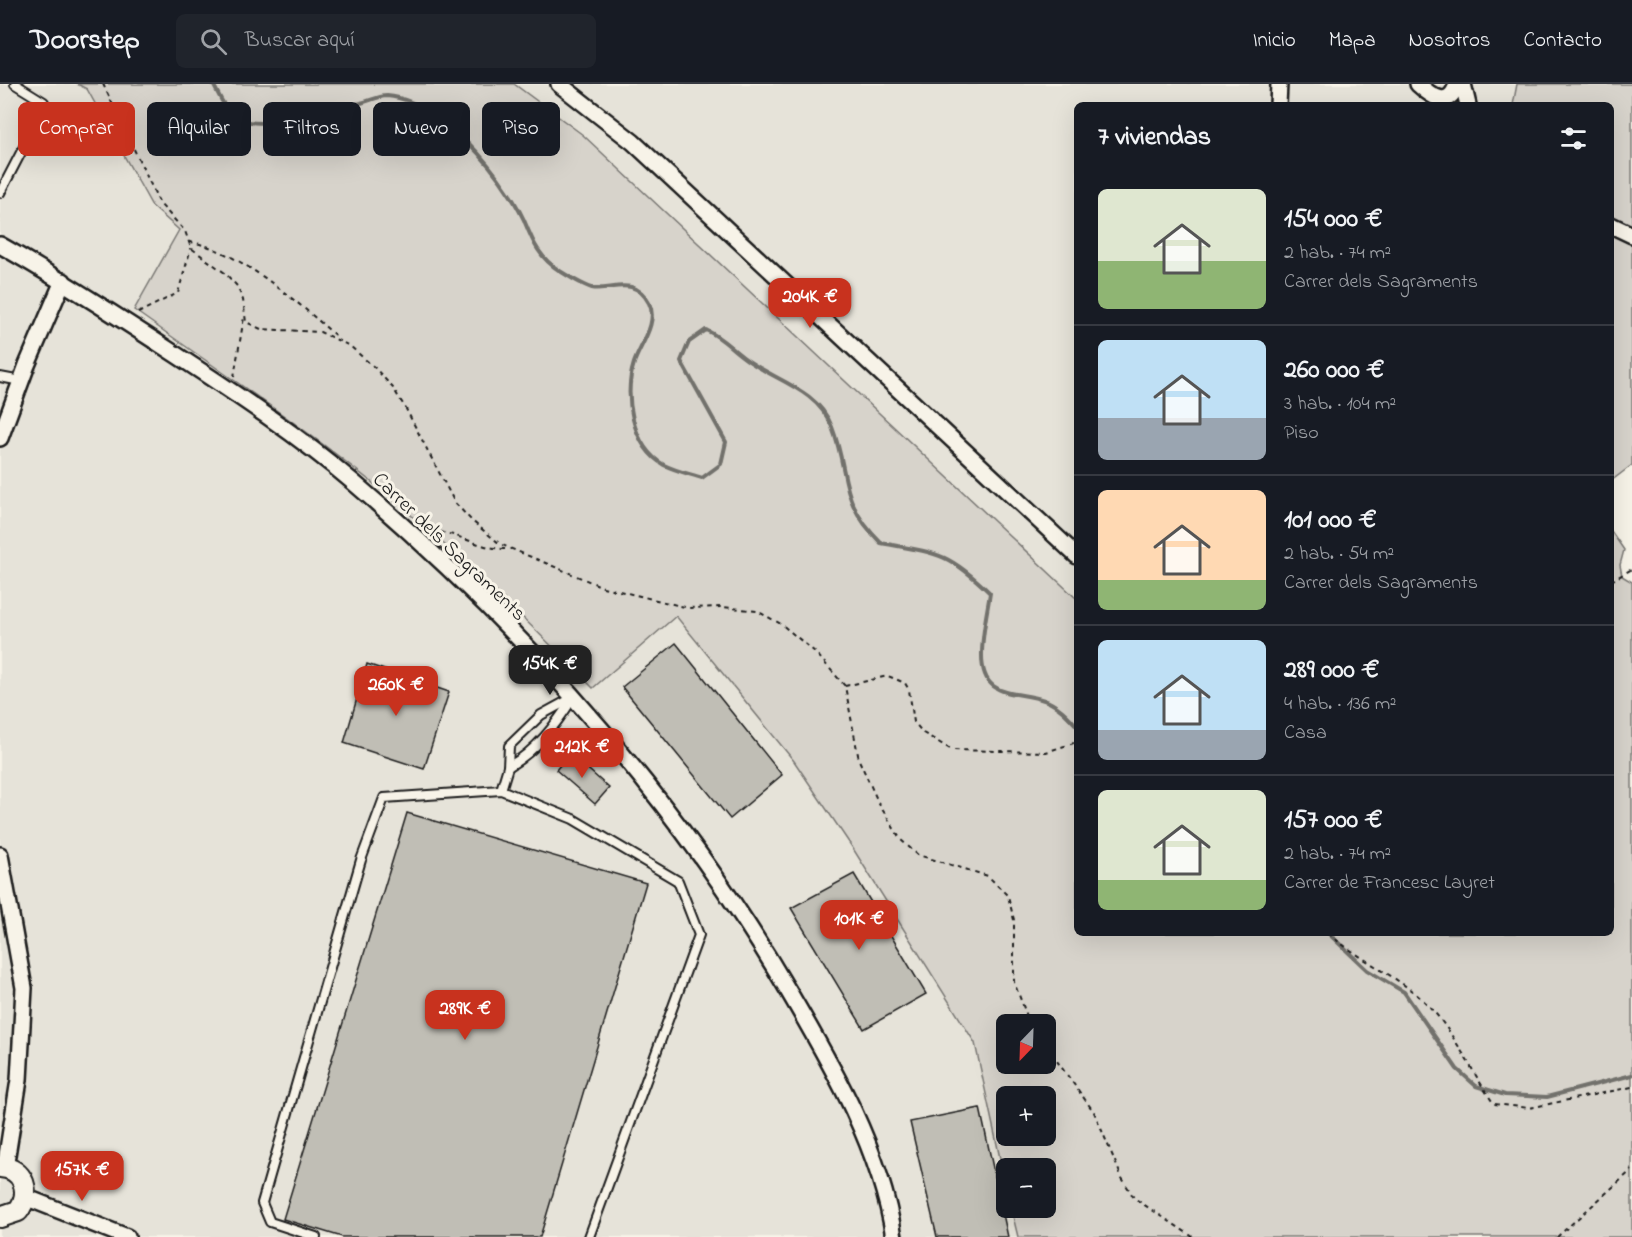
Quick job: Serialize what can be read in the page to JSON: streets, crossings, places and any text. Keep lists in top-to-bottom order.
{
  "streets": {
    "street": ["Carrer dels Sagraments"]
  },
  "north": "bottom left",
  "page": {
    "header": "Doorstep",
    "search": "Buscar aquí",
    "nav": [
      "Inicio",
      "Mapa",
      "Nosotros",
      "Contacto"
    ],
    "chip": [
      "Comprar",
      "Alquilar",
      "Filtros",
      "Nuevo",
      "Piso"
    ],
    "heading": "7 viviendas",
    "list": [
      {
        "name": "154 000 €",
        "note": "2 hab. · 74 m² · Carrer dels Sagraments"
      },
      {
        "name": "260 000 €",
        "note": "3 hab. · 104 m² · Piso"
      },
      {
        "name": "101 000 €",
        "note": "2 hab. · 54 m² · Carrer dels Sagraments"
      },
      {
        "name": "289 000 €",
        "note": "4 hab. · 136 m² · Casa"
      },
      {
        "name": "157 000 €",
        "note": "2 hab. · 74 m² · Carrer de Francesc Layret"
      }
    ],
    "price": [
      "204K €",
      "154K €",
      "260K €",
      "212K €",
      "101K €",
      "289K €",
      "157K €"
    ],
    "map_buttons": ["+", "−"]
  }
}
